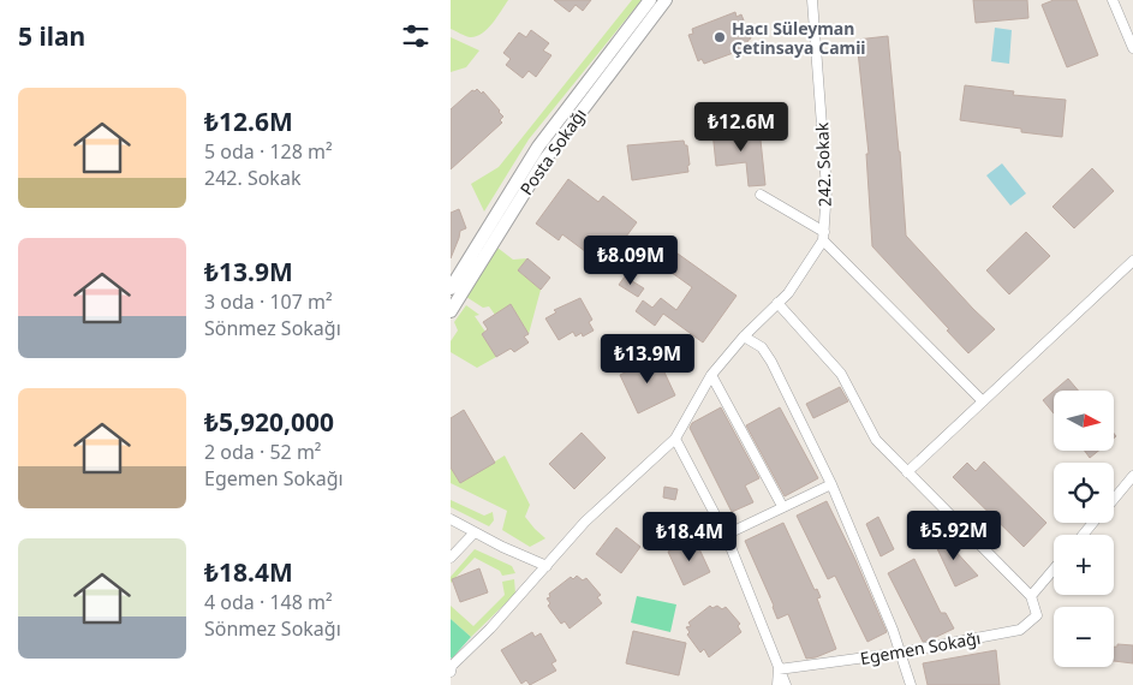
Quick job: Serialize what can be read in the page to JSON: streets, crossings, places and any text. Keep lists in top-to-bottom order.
{
  "streets": {
    "street": ["Posta Sokağı", "242. Sokak", "Egemen Sokağı"]
  },
  "places": ["Hacı Süleyman Çetinsaya Camii"],
  "north": "right",
  "page": {
    "heading": "5 ilan",
    "list": [
      {
        "name": "₺12.6M",
        "note": "5 oda · 128 m² · 242. Sokak"
      },
      {
        "name": "₺13.9M",
        "note": "3 oda · 107 m² · Sönmez Sokağı"
      },
      {
        "name": "₺5,920,000",
        "note": "2 oda · 52 m² · Egemen Sokağı"
      },
      {
        "name": "₺18.4M",
        "note": "4 oda · 148 m² · Sönmez Sokağı"
      }
    ],
    "price": [
      "₺12.6M",
      "₺8.09M",
      "₺13.9M",
      "₺5.92M",
      "₺18.4M"
    ],
    "map_buttons": ["+", "−"]
  }
}
